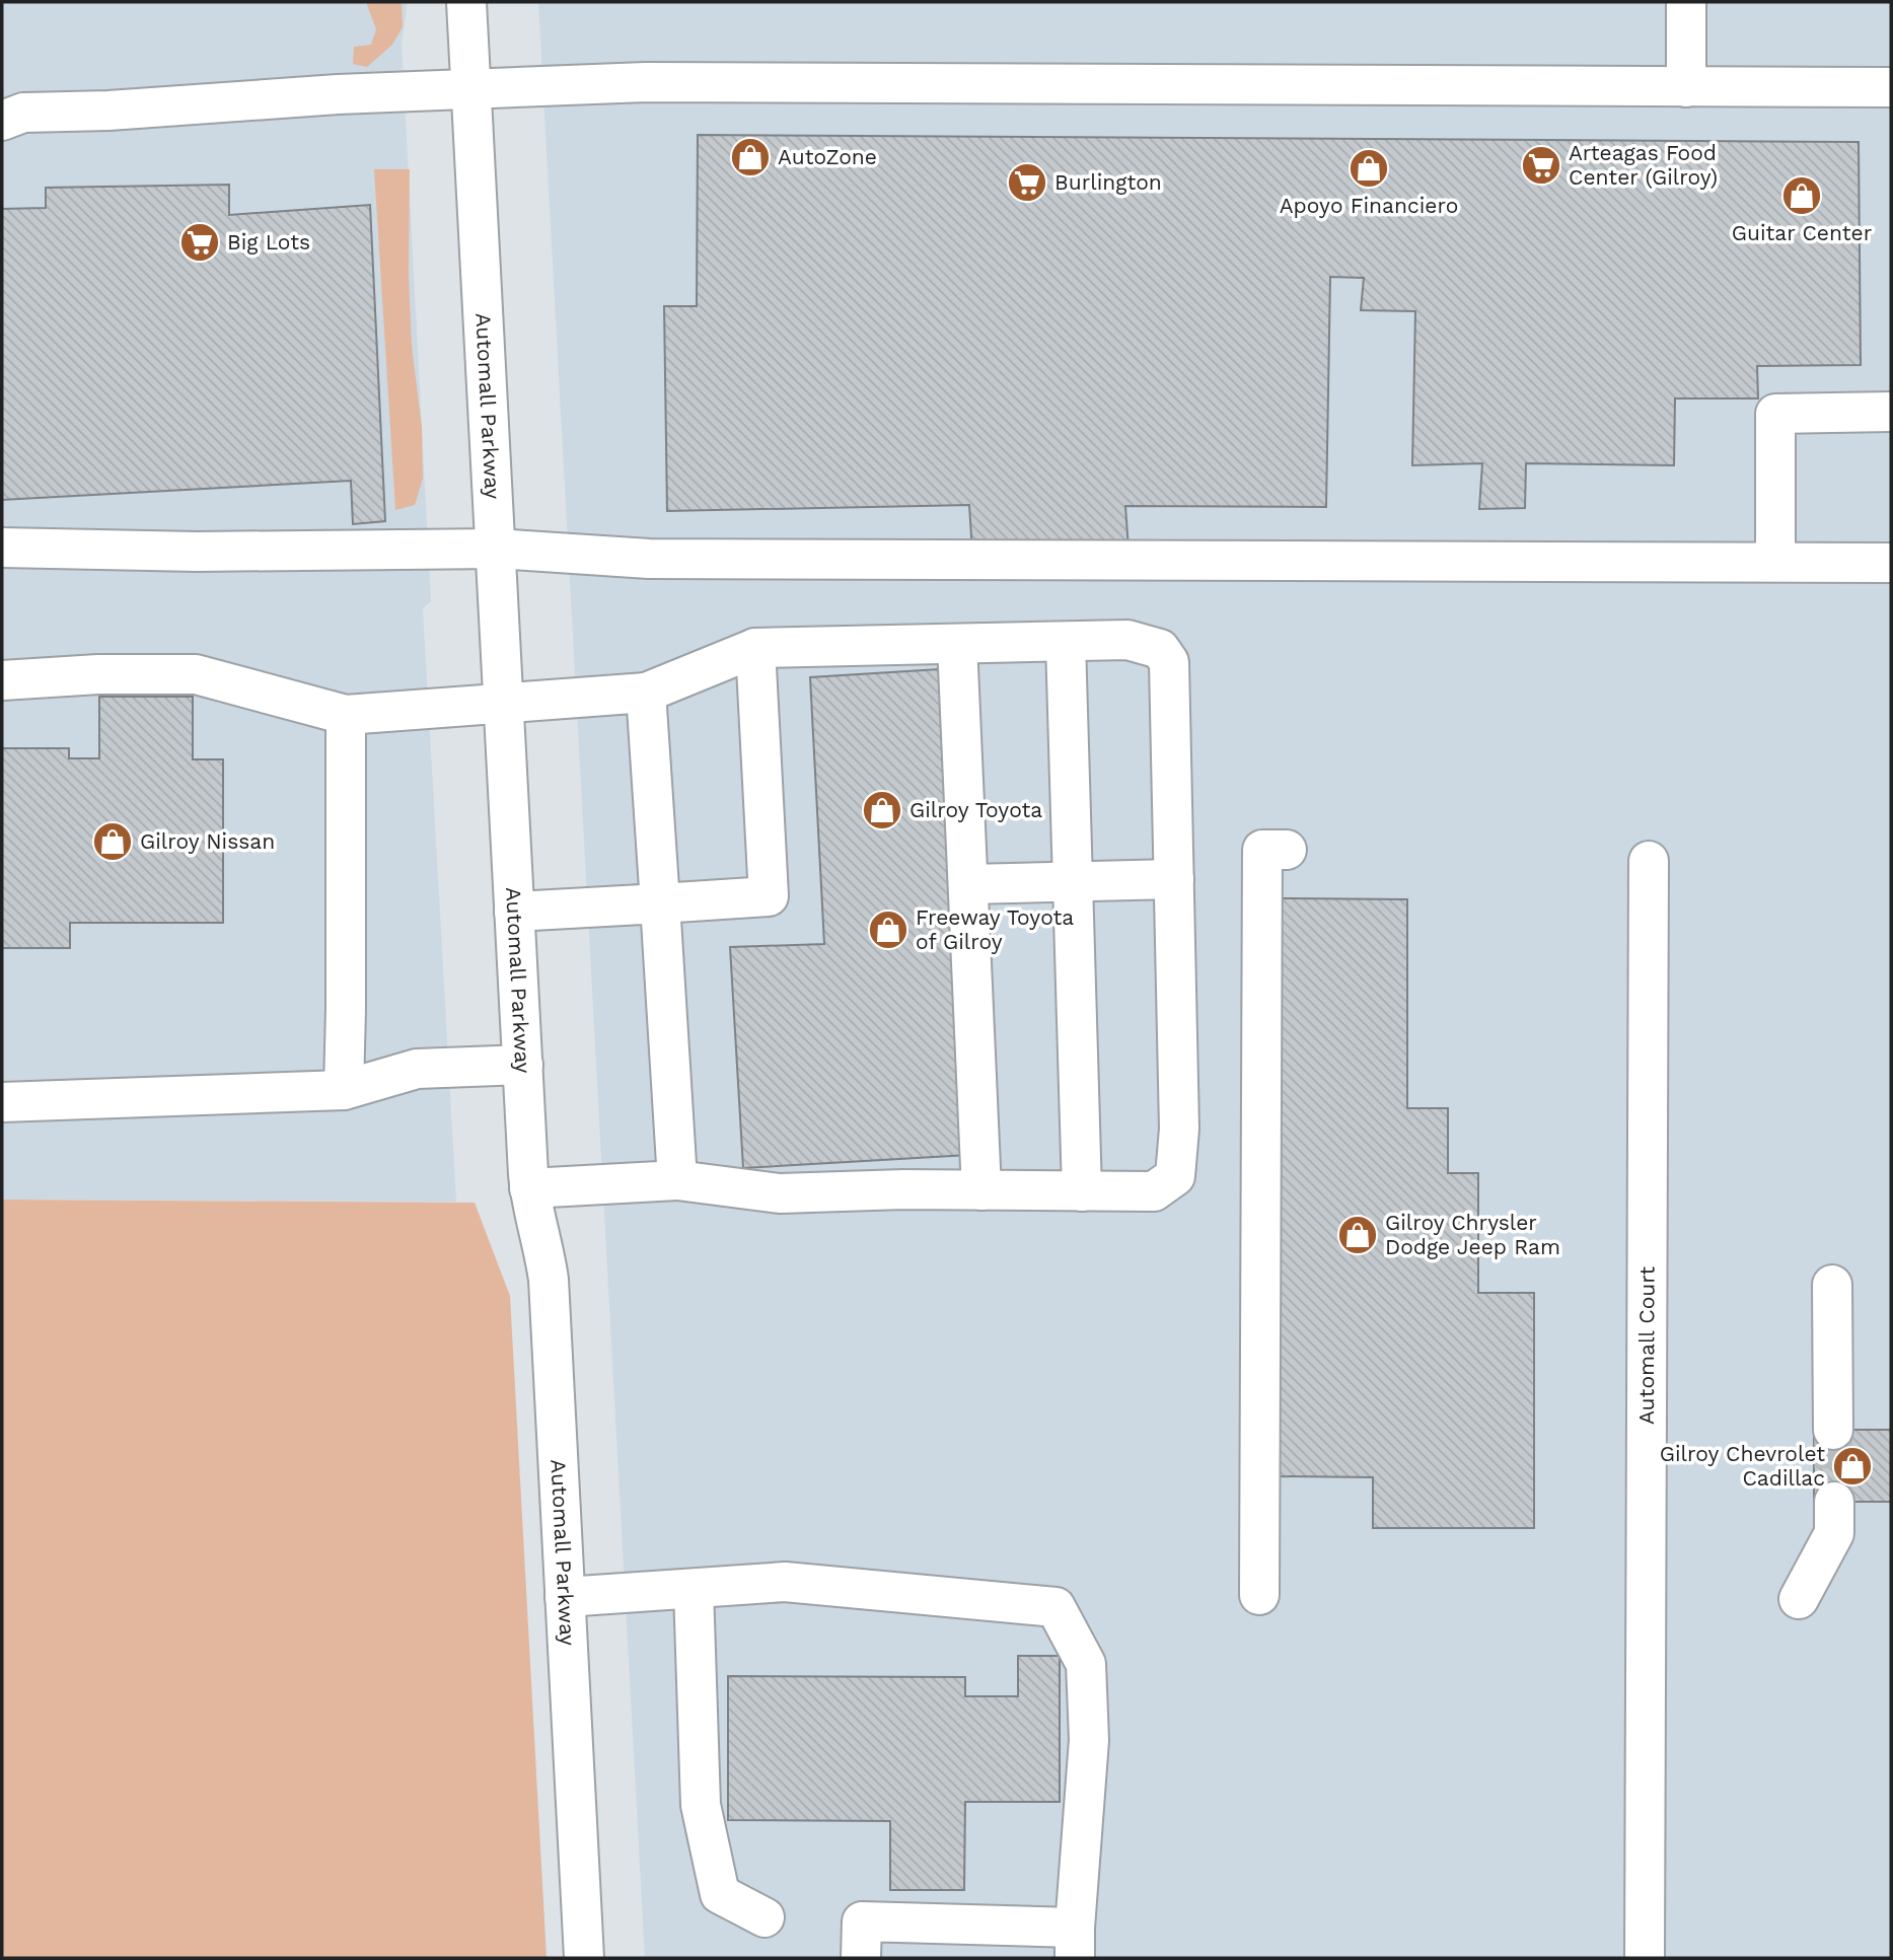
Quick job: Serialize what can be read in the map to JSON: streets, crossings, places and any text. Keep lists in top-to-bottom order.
{
  "streets": {
    "street": ["Automall Parkway", "Automall Court"]
  },
  "places": {
    "shop": [
      "AutoZone",
      "Apoyo Financiero",
      "Guitar Center",
      "Gilroy Toyota",
      "Gilroy Nissan",
      "Freeway Toyota of Gilroy",
      "Gilroy Chrysler Dodge Jeep Ram",
      "Gilroy Chevrolet Cadillac"
    ],
    "supermarket": ["Arteagas Food Center (Gilroy)", "Burlington", "Big Lots"]
  }
}
